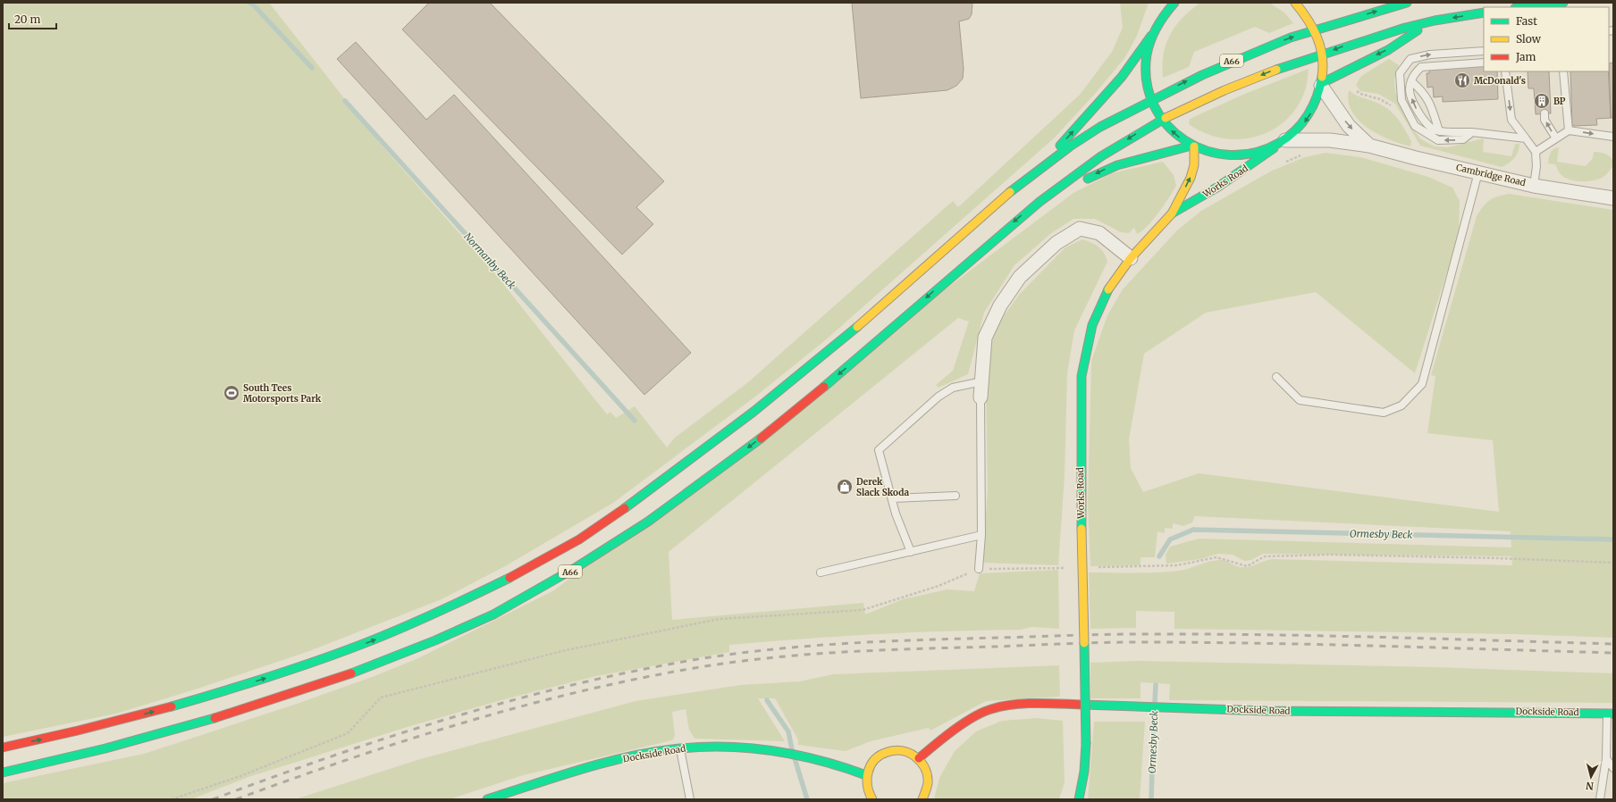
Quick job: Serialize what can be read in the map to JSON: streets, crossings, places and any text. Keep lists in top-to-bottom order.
{
  "streets": {
    "main road": ["A66", "Works Road", "Dockside Road"],
    "street": ["Cambridge Road"]
  },
  "crossings": [
    ["A66", "Cambridge Road"],
    ["A66", "Works Road"],
    ["Cambridge Road", "Works Road"]
  ],
  "water": ["Normanby Beck", "Ormesby Beck"],
  "places": {
    "restaurant": ["McDonald's"],
    "building": ["BP"],
    "sports": ["South Tees Motorsports Park"],
    "shop": ["Derek Slack Skoda"]
  },
  "legend": ["Fast", "Slow", "Jam"],
  "scale_bar": "20 m",
  "north": "bottom"
}
